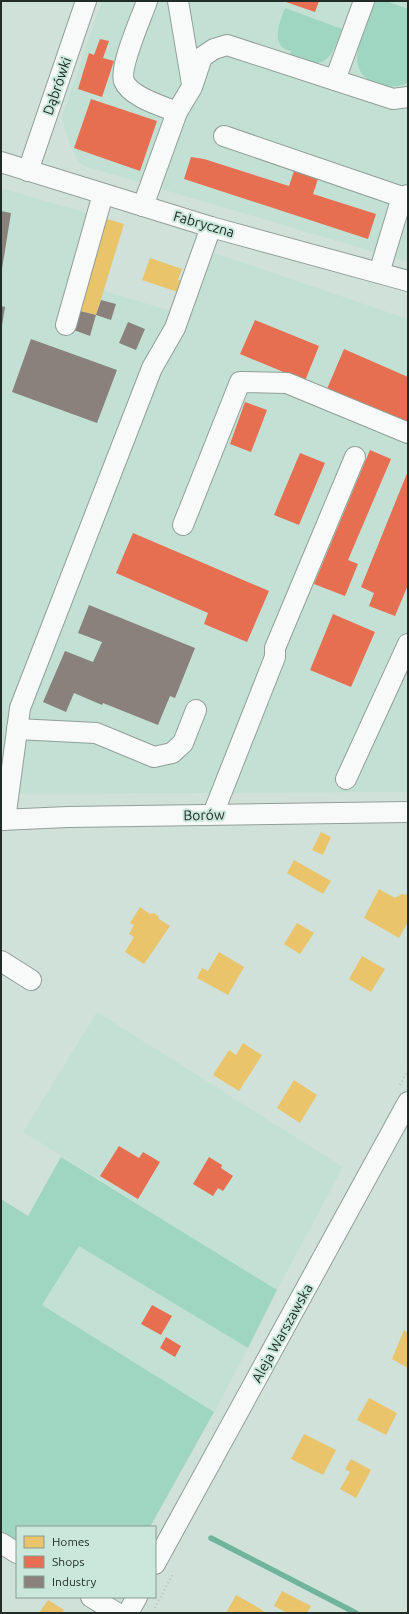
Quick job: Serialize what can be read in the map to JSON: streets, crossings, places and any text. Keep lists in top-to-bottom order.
{
  "streets": {
    "street": [
      "Dąbrówki",
      "Fabryczna",
      "Borów",
      "Aleja Warszawska"
    ]
  },
  "crossings": [
    ["Dąbrówki", "Fabryczna"]
  ],
  "legend": ["Homes", "Shops", "Industry"]
}
